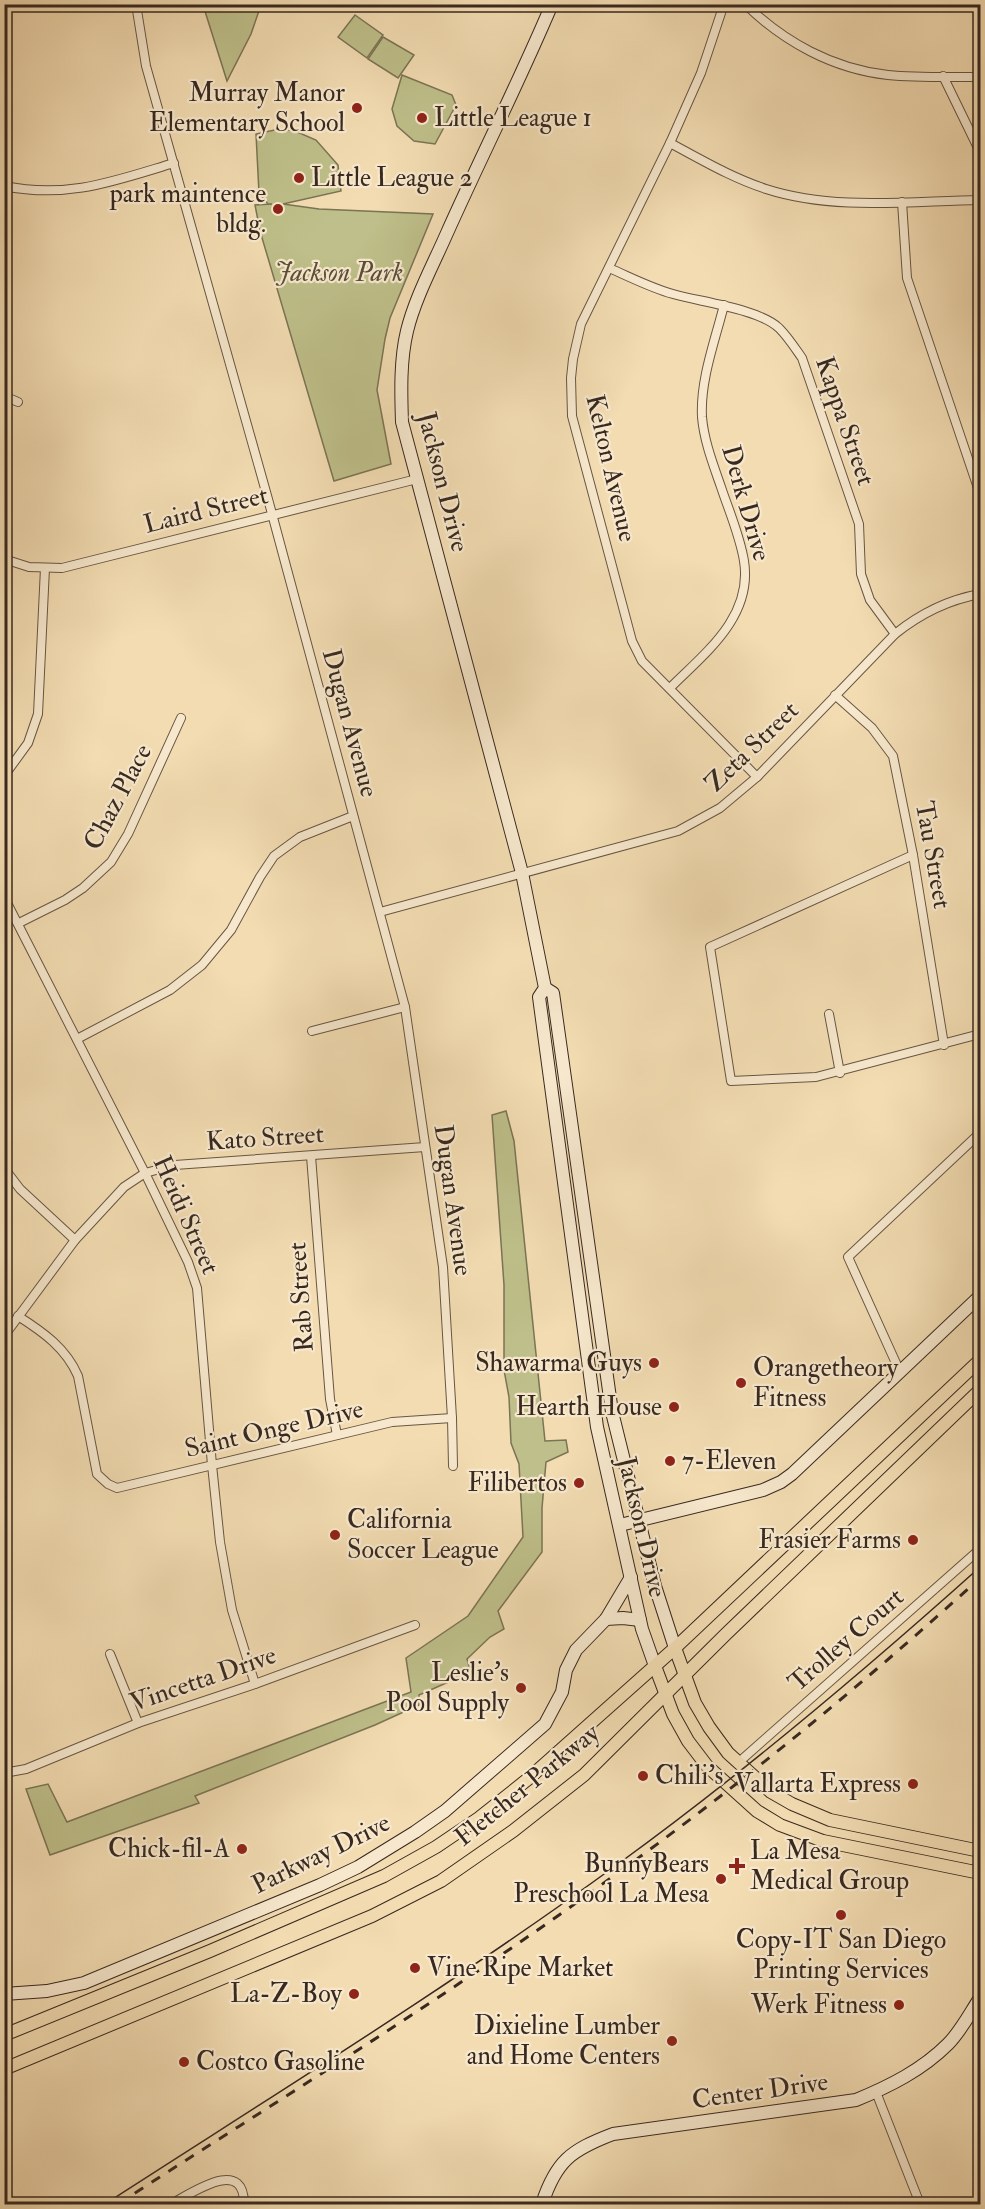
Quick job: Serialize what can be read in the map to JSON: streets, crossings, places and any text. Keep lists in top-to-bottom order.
{
  "streets": {
    "main road": [
      "Jackson Drive",
      "Fletcher Parkway",
      "Parkway Drive",
      "Center Drive"
    ],
    "street": [
      "Kappa Street",
      "Kelton Avenue",
      "Derk Drive",
      "Laird Street",
      "Dugan Avenue",
      "Zeta Street",
      "Chaz Place",
      "Tau Street",
      "Kato Street",
      "Heidi Street",
      "Rab Street",
      "Saint Onge Drive",
      "Trolley Court",
      "Vincetta Drive"
    ]
  },
  "crossings": [
    ["Kappa Street", "Kelton Avenue"],
    ["Kappa Street", "Derk Drive"],
    ["Kappa Street", "Zeta Street"],
    ["Kelton Avenue", "Derk Drive"],
    ["Kelton Avenue", "Zeta Street"],
    ["Jackson Drive", "Laird Street"],
    ["Jackson Drive", "Zeta Street"],
    ["Jackson Drive", "Trolley Court"],
    ["Jackson Drive", "Fletcher Parkway"],
    ["Jackson Drive", "Parkway Drive"],
    ["Laird Street", "Dugan Avenue"],
    ["Dugan Avenue", "Zeta Street"],
    ["Dugan Avenue", "Kato Street"],
    ["Dugan Avenue", "Saint Onge Drive"],
    ["Zeta Street", "Tau Street"],
    ["Chaz Place", "Heidi Street"],
    ["Kato Street", "Heidi Street"],
    ["Kato Street", "Rab Street"],
    ["Kato Street", "Saint Onge Drive"],
    ["Heidi Street", "Saint Onge Drive"],
    ["Heidi Street", "Vincetta Drive"],
    ["Rab Street", "Saint Onge Drive"]
  ],
  "parks": ["Jackson Park"],
  "places": {
    "other": [
      "Murray Manor Elementary School",
      "Little League 1",
      "Little League 2",
      "park maintence bldg.",
      "Shawarma Guys",
      "Orangetheory Fitness",
      "Hearth House",
      "7-Eleven",
      "Filibertos",
      "California Soccer League",
      "Frasier Farms",
      "Leslie's Pool Supply",
      "Chili's",
      "Vallarta Express",
      "Chick-fil-A",
      "BunnyBears Preschool La Mesa",
      "Copy-IT San Diego Printing Services",
      "Vine Ripe Market",
      "La-Z-Boy",
      "Werk Fitness",
      "Dixieline Lumber and Home Centers",
      "Costco Gasoline"
    ],
    "health": ["La Mesa Medical Group"]
  }
}
